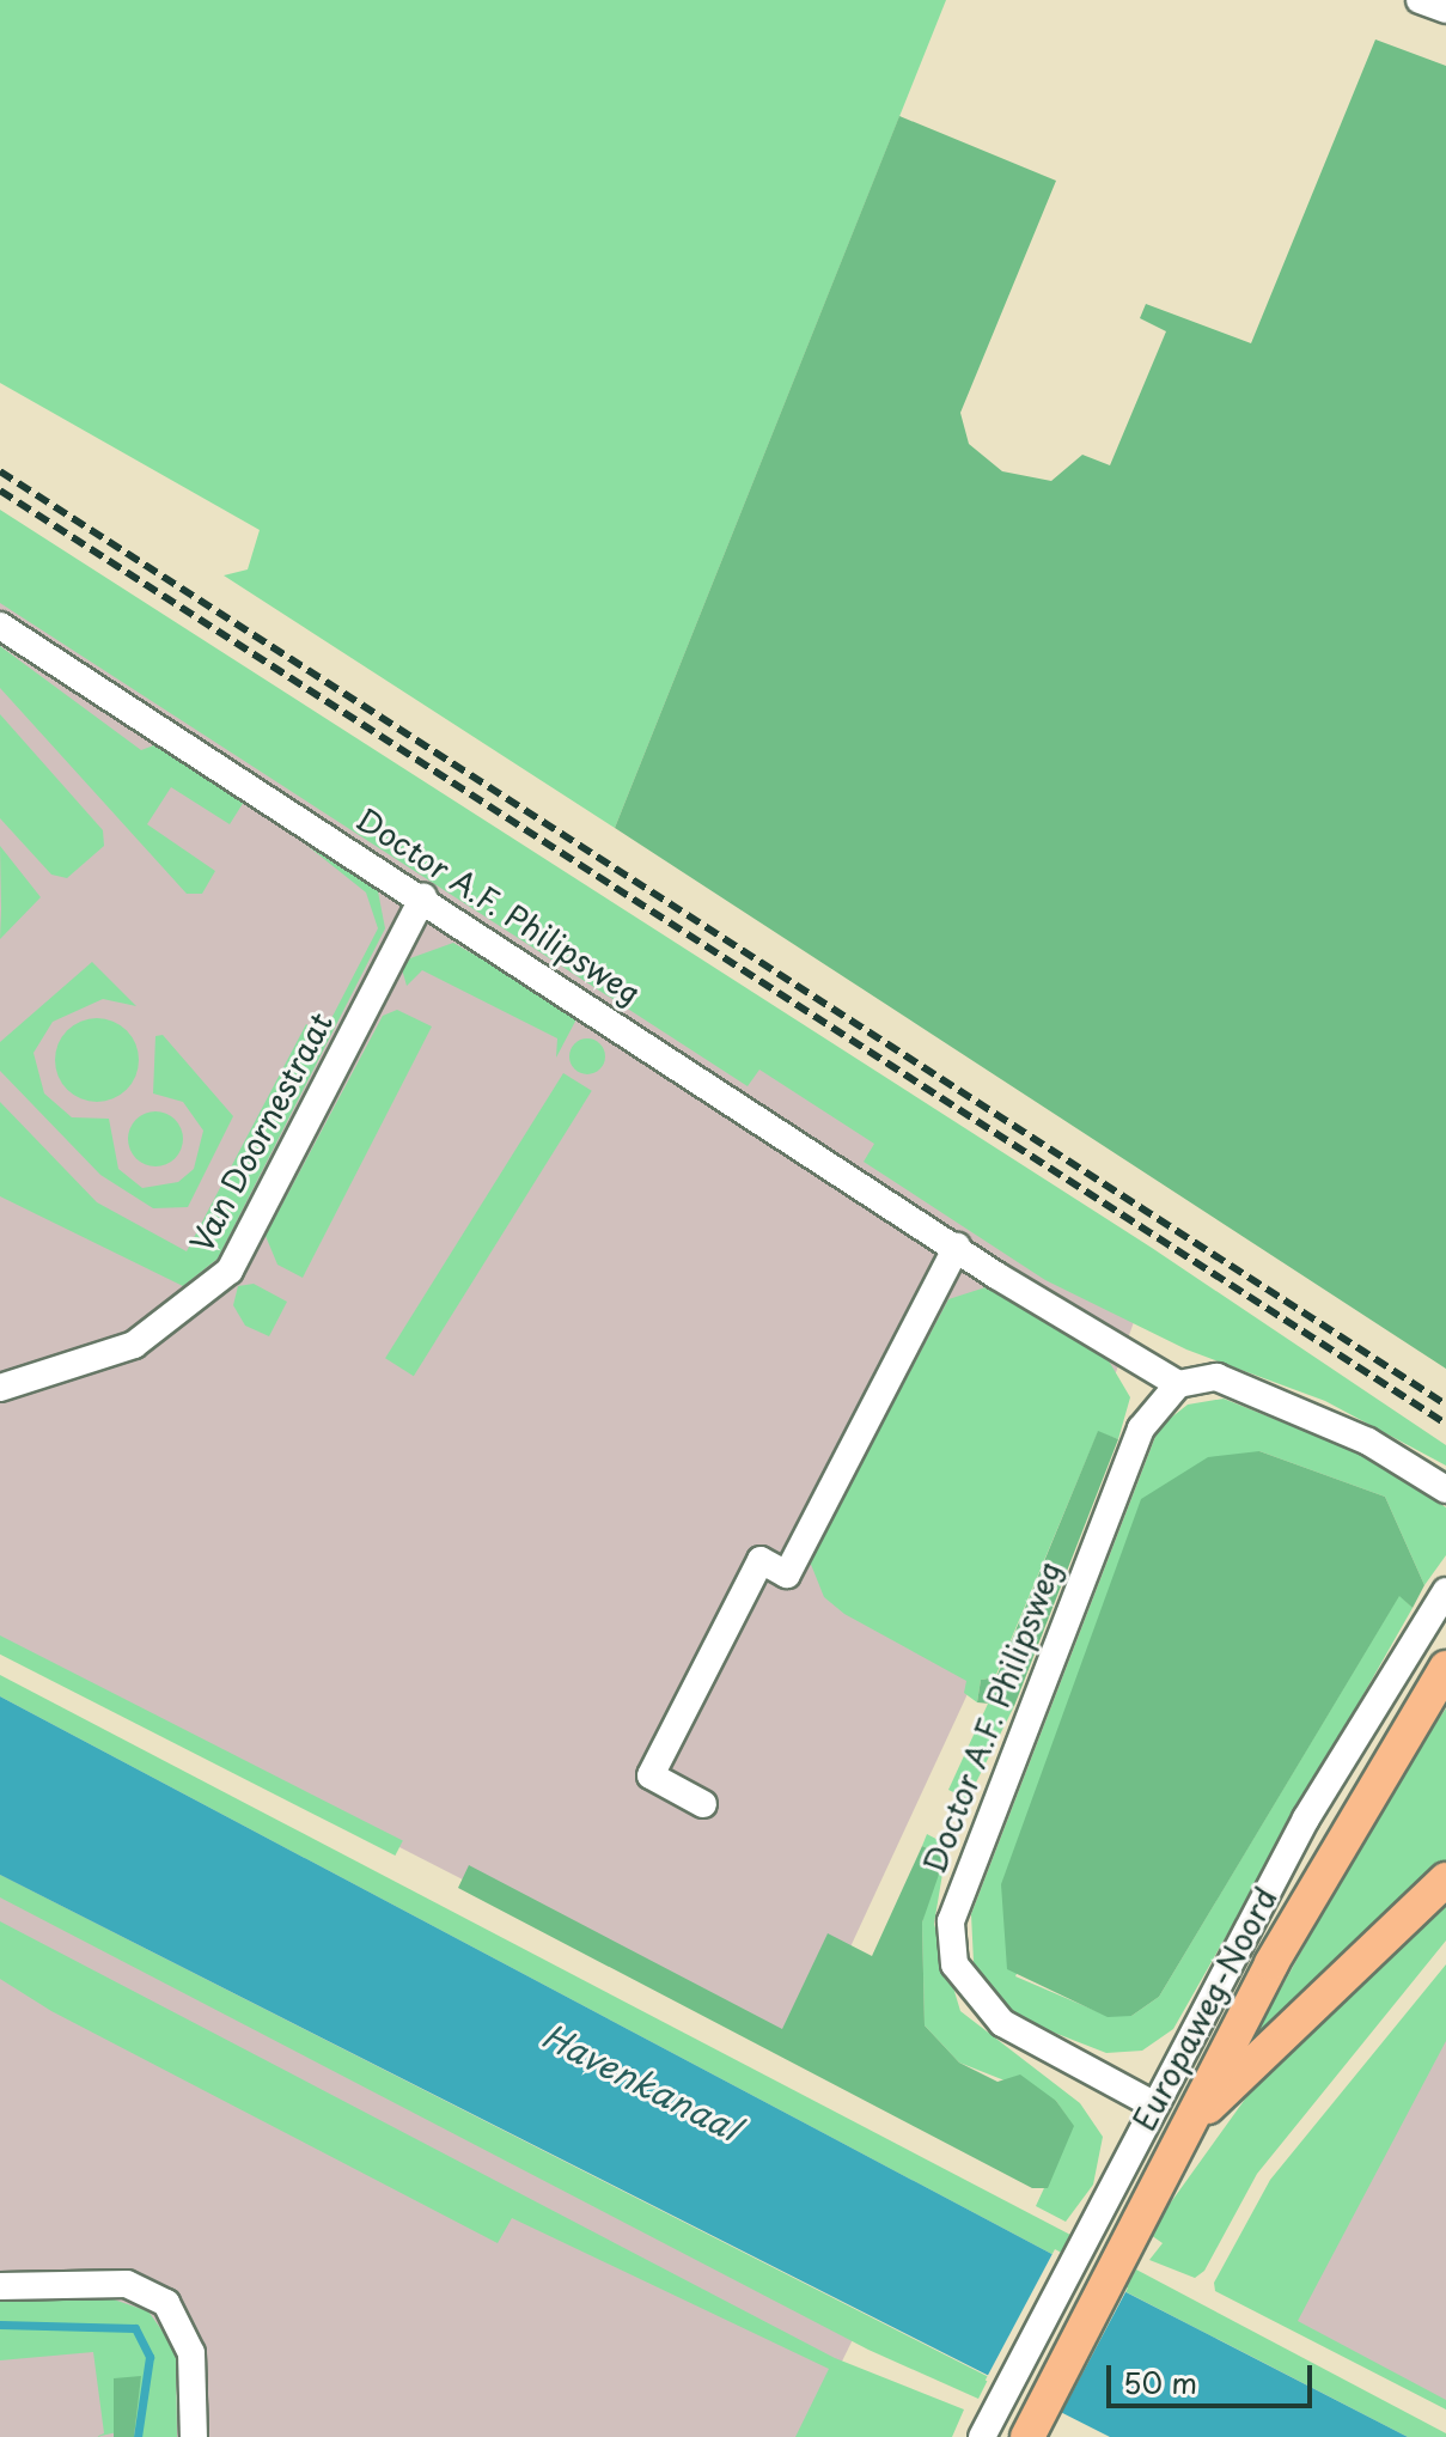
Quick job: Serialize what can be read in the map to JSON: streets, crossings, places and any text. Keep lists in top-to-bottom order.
{
  "streets": {
    "main road": ["Europaweg-Noord"],
    "street": ["Doctor A.F. Philipsweg", "Van Doornestraat"]
  },
  "crossings": [
    ["Doctor A.F. Philipsweg", "Van Doornestraat"],
    ["Doctor A.F. Philipsweg", "Europaweg-Noord"]
  ],
  "water": ["Havenkanaal"],
  "scale_bar": "50 m"
}
